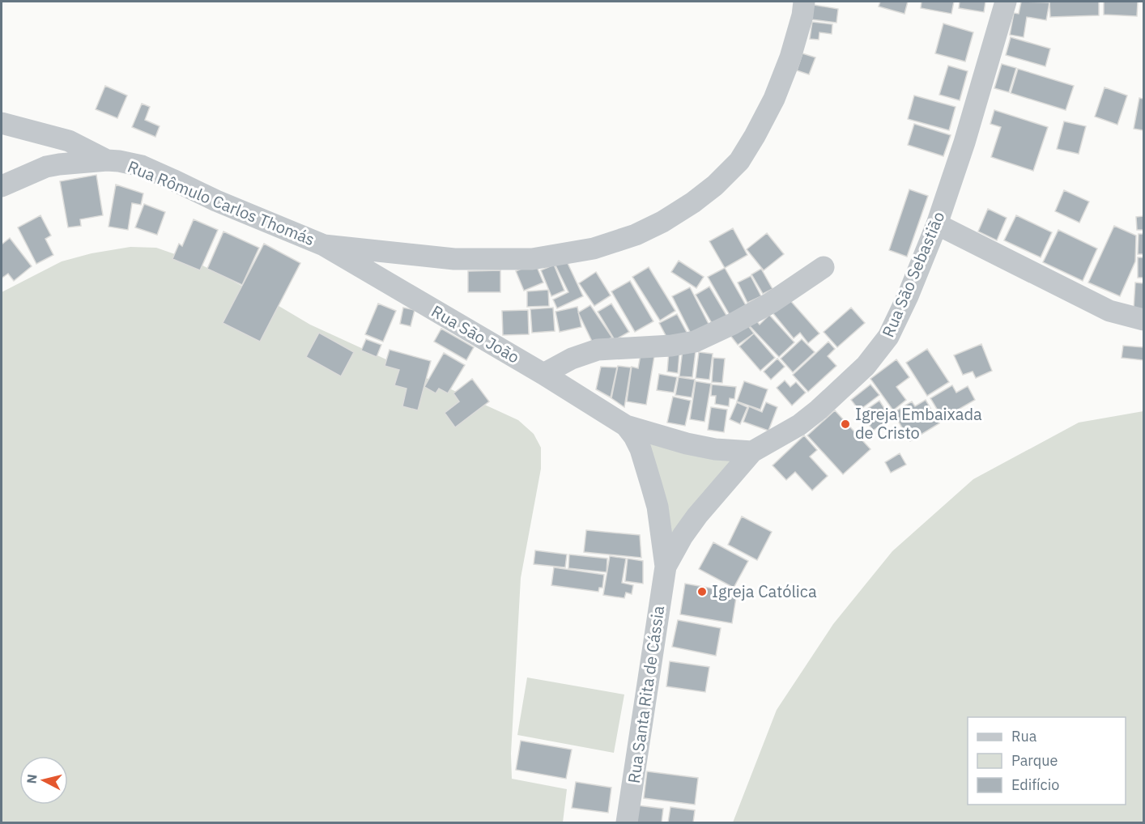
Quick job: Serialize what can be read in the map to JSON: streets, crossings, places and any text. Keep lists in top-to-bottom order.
{
  "streets": {
    "street": [
      "Rua Rômulo Carlos Thomás",
      "Rua São Sebastião",
      "Rua São João",
      "Rua Santa Rita de Cássia"
    ]
  },
  "crossings": [
    ["Rua Rômulo Carlos Thomás", "Rua São João"],
    ["Rua São Sebastião", "Rua Santa Rita de Cássia"],
    ["Rua São João", "Rua Santa Rita de Cássia"]
  ],
  "places": ["Igreja Embaixada de Cristo", "Igreja Católica"],
  "legend": ["Rua", "Parque", "Edifício"],
  "north": "left"
}
